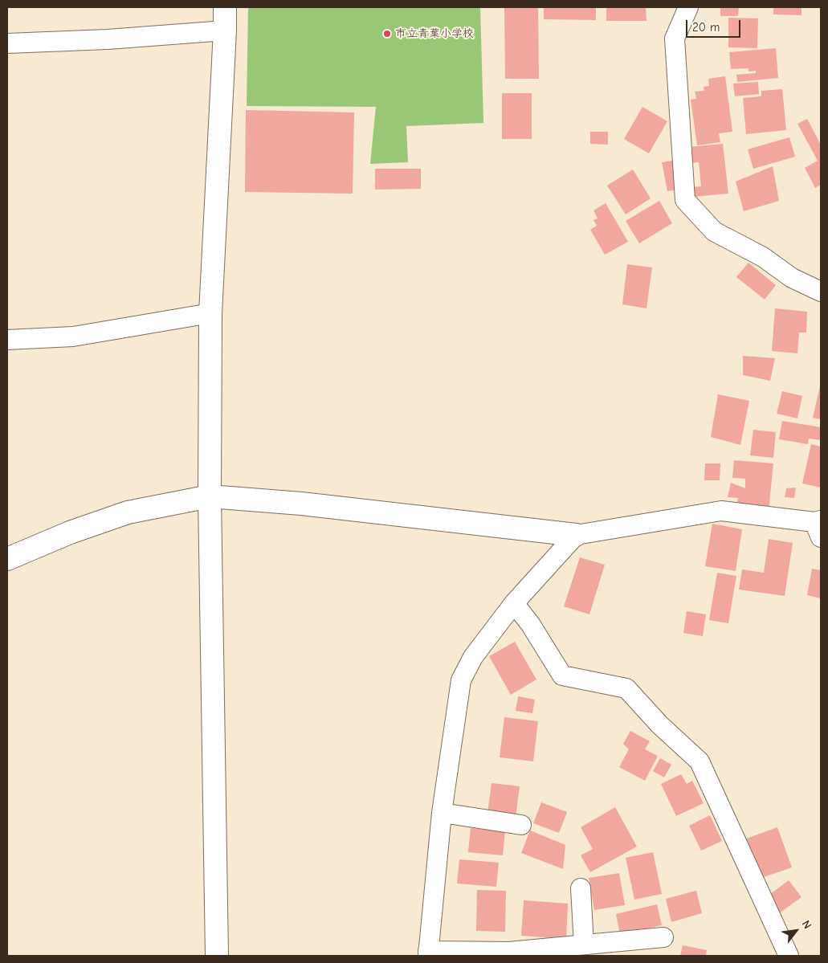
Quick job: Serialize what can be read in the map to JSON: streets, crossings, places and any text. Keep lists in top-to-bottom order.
{
  "places": ["市立青葉小学校"],
  "scale_bar": "20 m",
  "north": "top right"
}
